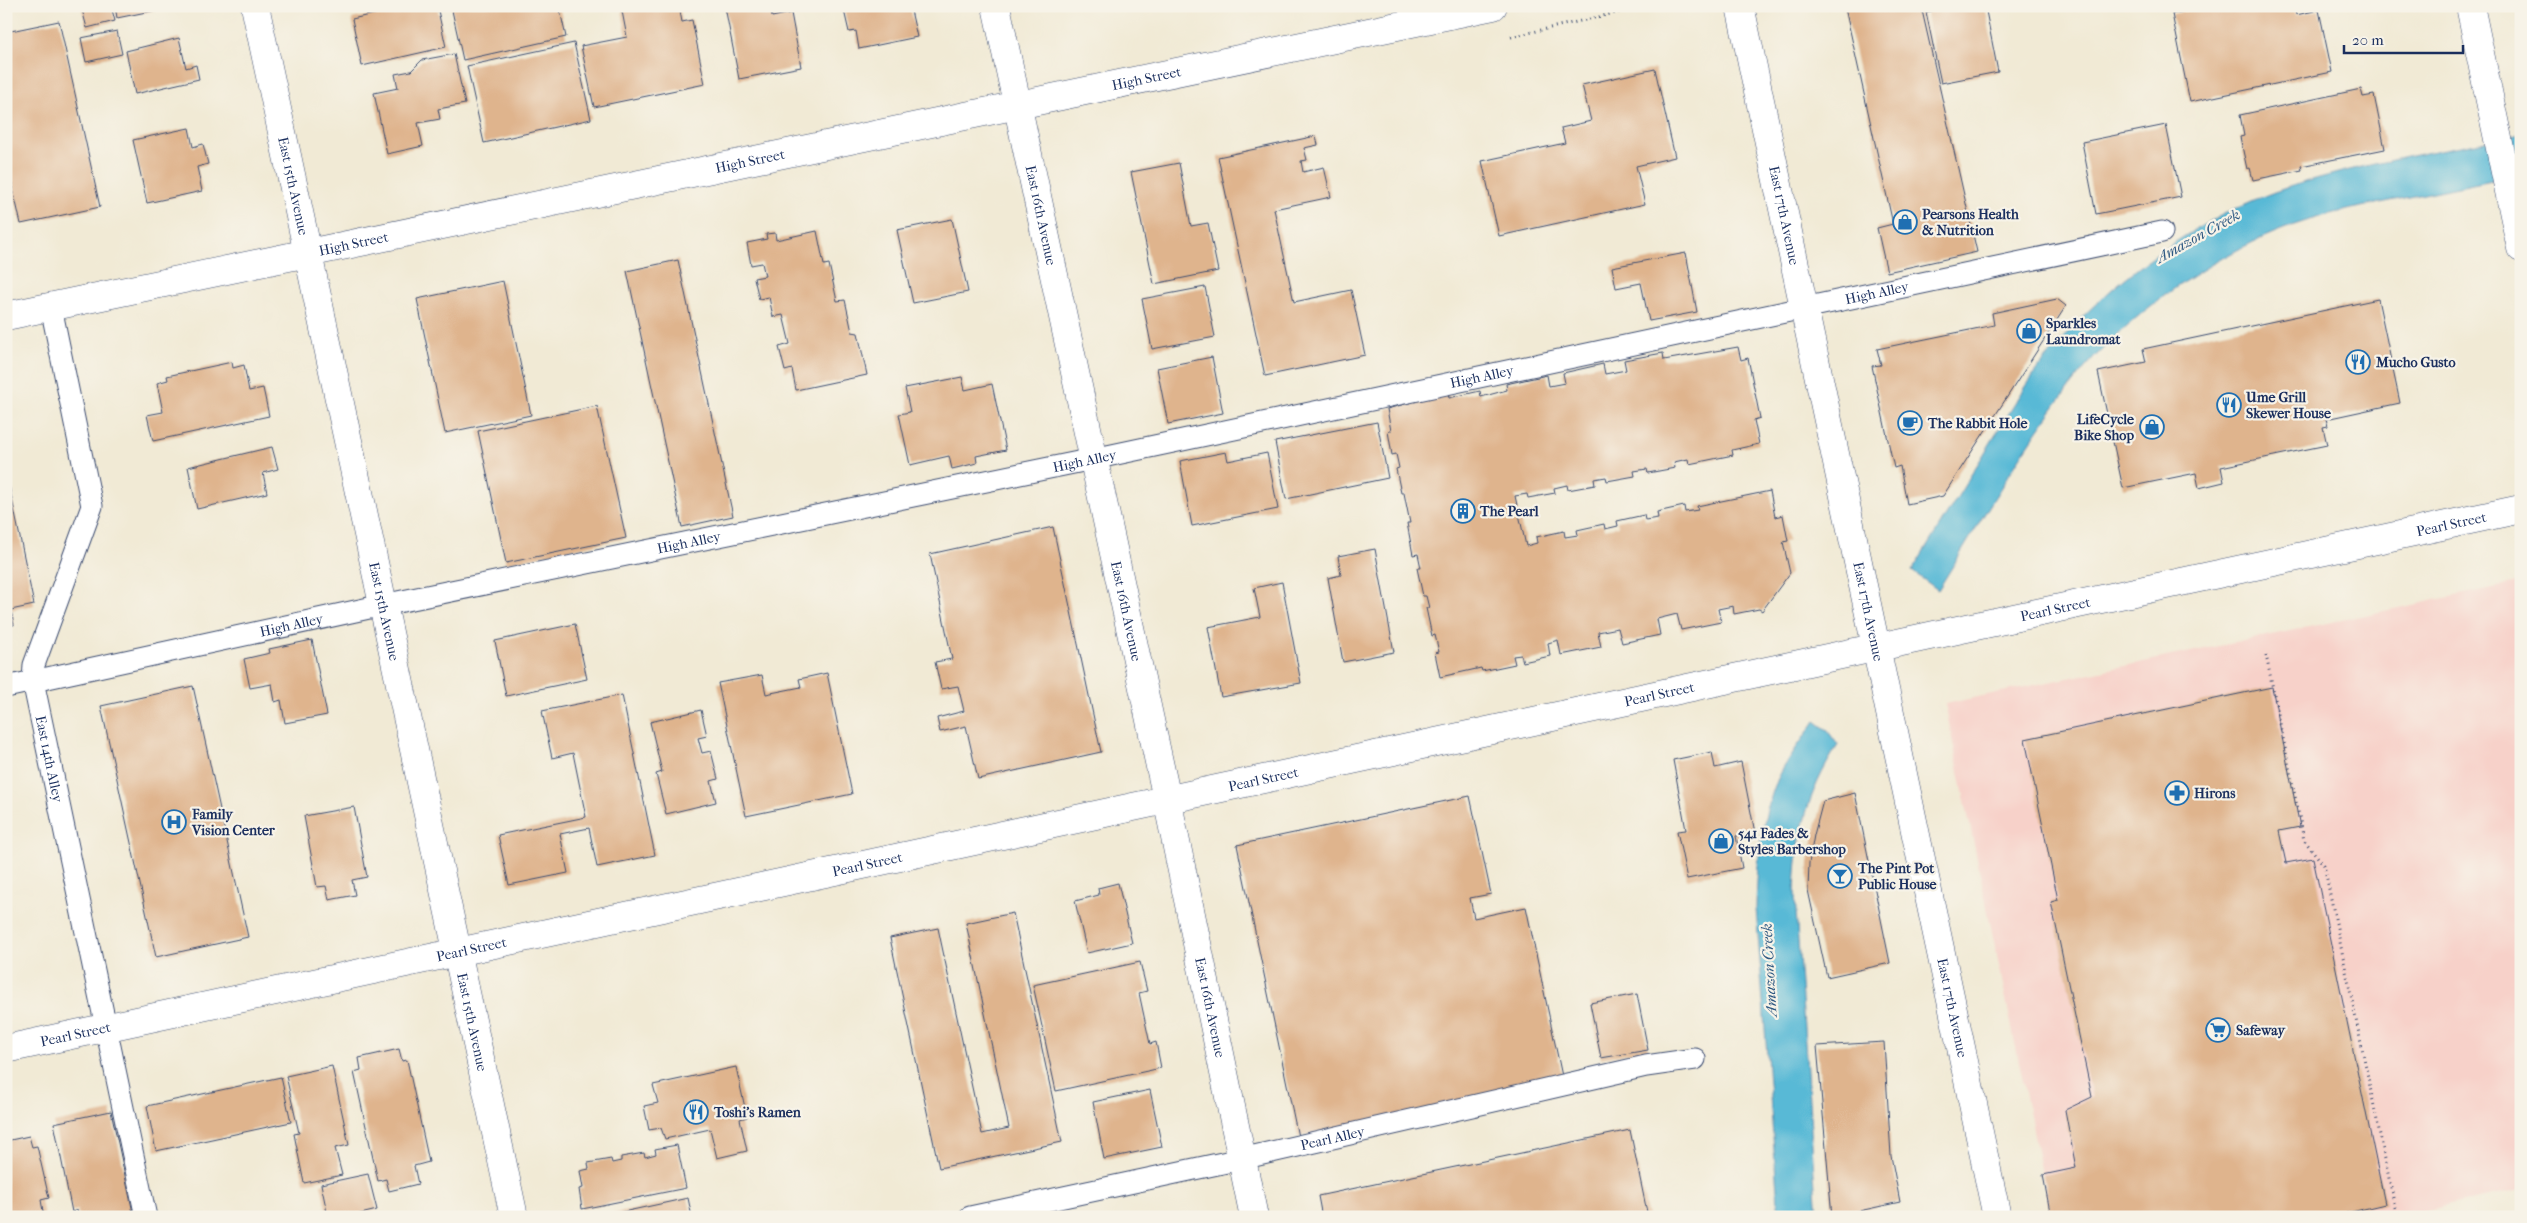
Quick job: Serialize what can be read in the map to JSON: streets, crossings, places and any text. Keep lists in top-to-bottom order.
{
  "streets": {
    "street": [
      "High Street",
      "East 15th Avenue",
      "East 17th Avenue",
      "East 16th Avenue",
      "Pearl Street"
    ],
    "lane": ["High Alley", "East 14th Alley", "Pearl Alley"]
  },
  "crossings": [
    ["High Street", "East 15th Avenue"],
    ["High Street", "East 16th Avenue"],
    ["High Street", "East 14th Alley"],
    ["East 15th Avenue", "High Alley"],
    ["East 15th Avenue", "Pearl Street"],
    ["East 17th Avenue", "High Alley"],
    ["East 17th Avenue", "Pearl Street"],
    ["East 16th Avenue", "High Alley"],
    ["East 16th Avenue", "Pearl Street"],
    ["East 16th Avenue", "Pearl Alley"],
    ["High Alley", "East 14th Alley"],
    ["Pearl Street", "East 14th Alley"]
  ],
  "water": ["Amazon Creek"],
  "places": {
    "shop": [
      "Pearsons Health & Nutrition",
      "Sparkles Laundromat",
      "LifeCycle Bike Shop",
      "541 Fades & Styles Barbershop"
    ],
    "restaurant": ["Mucho Gusto", "Ume Grill Skewer House", "Toshi's Ramen"],
    "cafe": ["The Rabbit Hole"],
    "building": ["The Pearl"],
    "pharmacy": ["Hirons"],
    "hospital": ["Family Vision Center"],
    "bar": ["The Pint Pot Public House"],
    "supermarket": ["Safeway"]
  },
  "scale_bar": "20 m"
}
